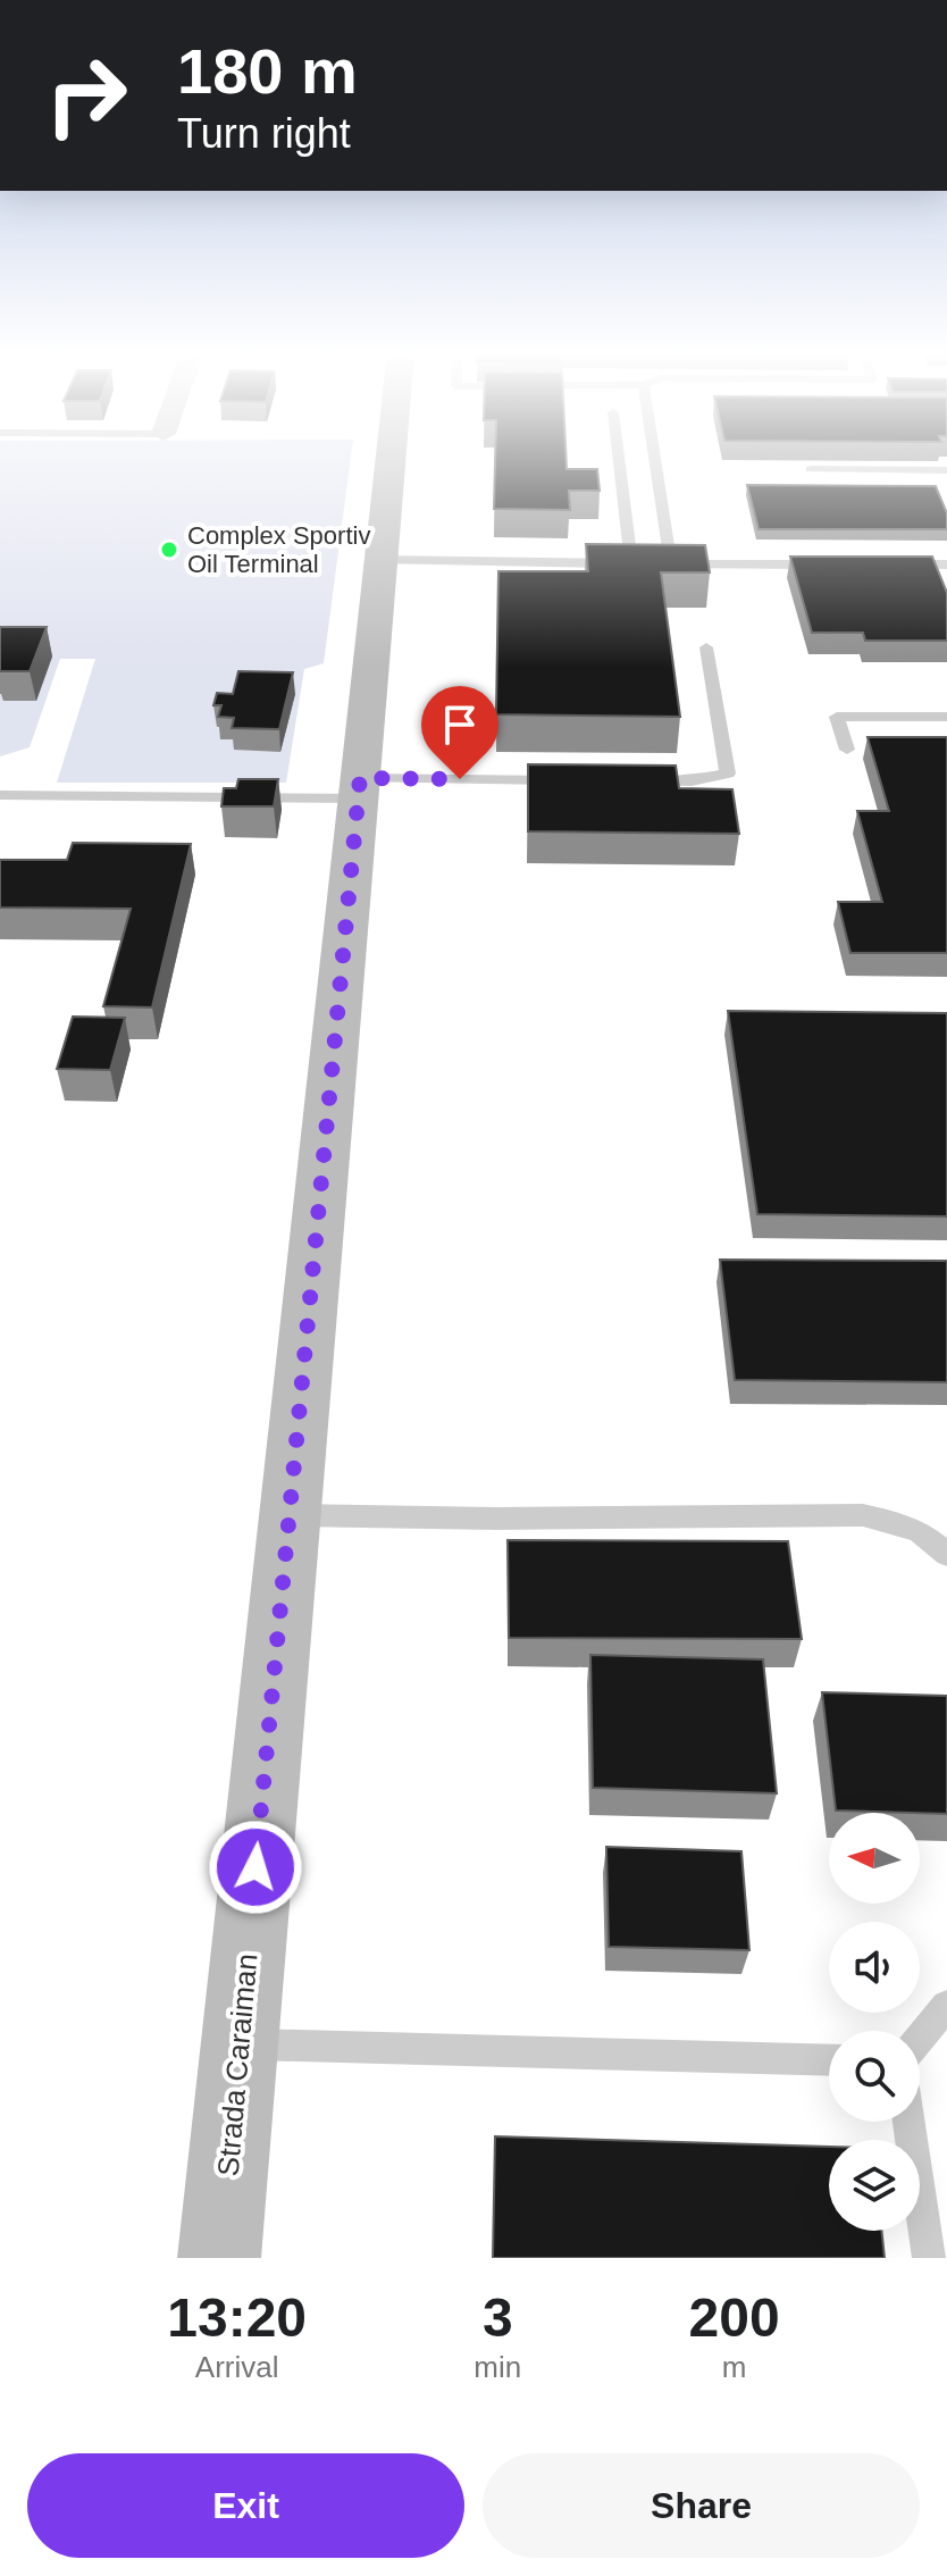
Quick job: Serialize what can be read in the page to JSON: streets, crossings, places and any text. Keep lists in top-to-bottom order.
{
  "streets": {
    "street": ["Strada Caraiman"]
  },
  "places": ["Complex Sportiv Oil Terminal"],
  "north": "left",
  "page": {
    "turn": ["180 m", "Turn right"],
    "eta": [
      "13:20",
      "Arrival",
      "3",
      "min",
      "200",
      "m"
    ],
    "buttons": ["Exit", "Share"]
  }
}
